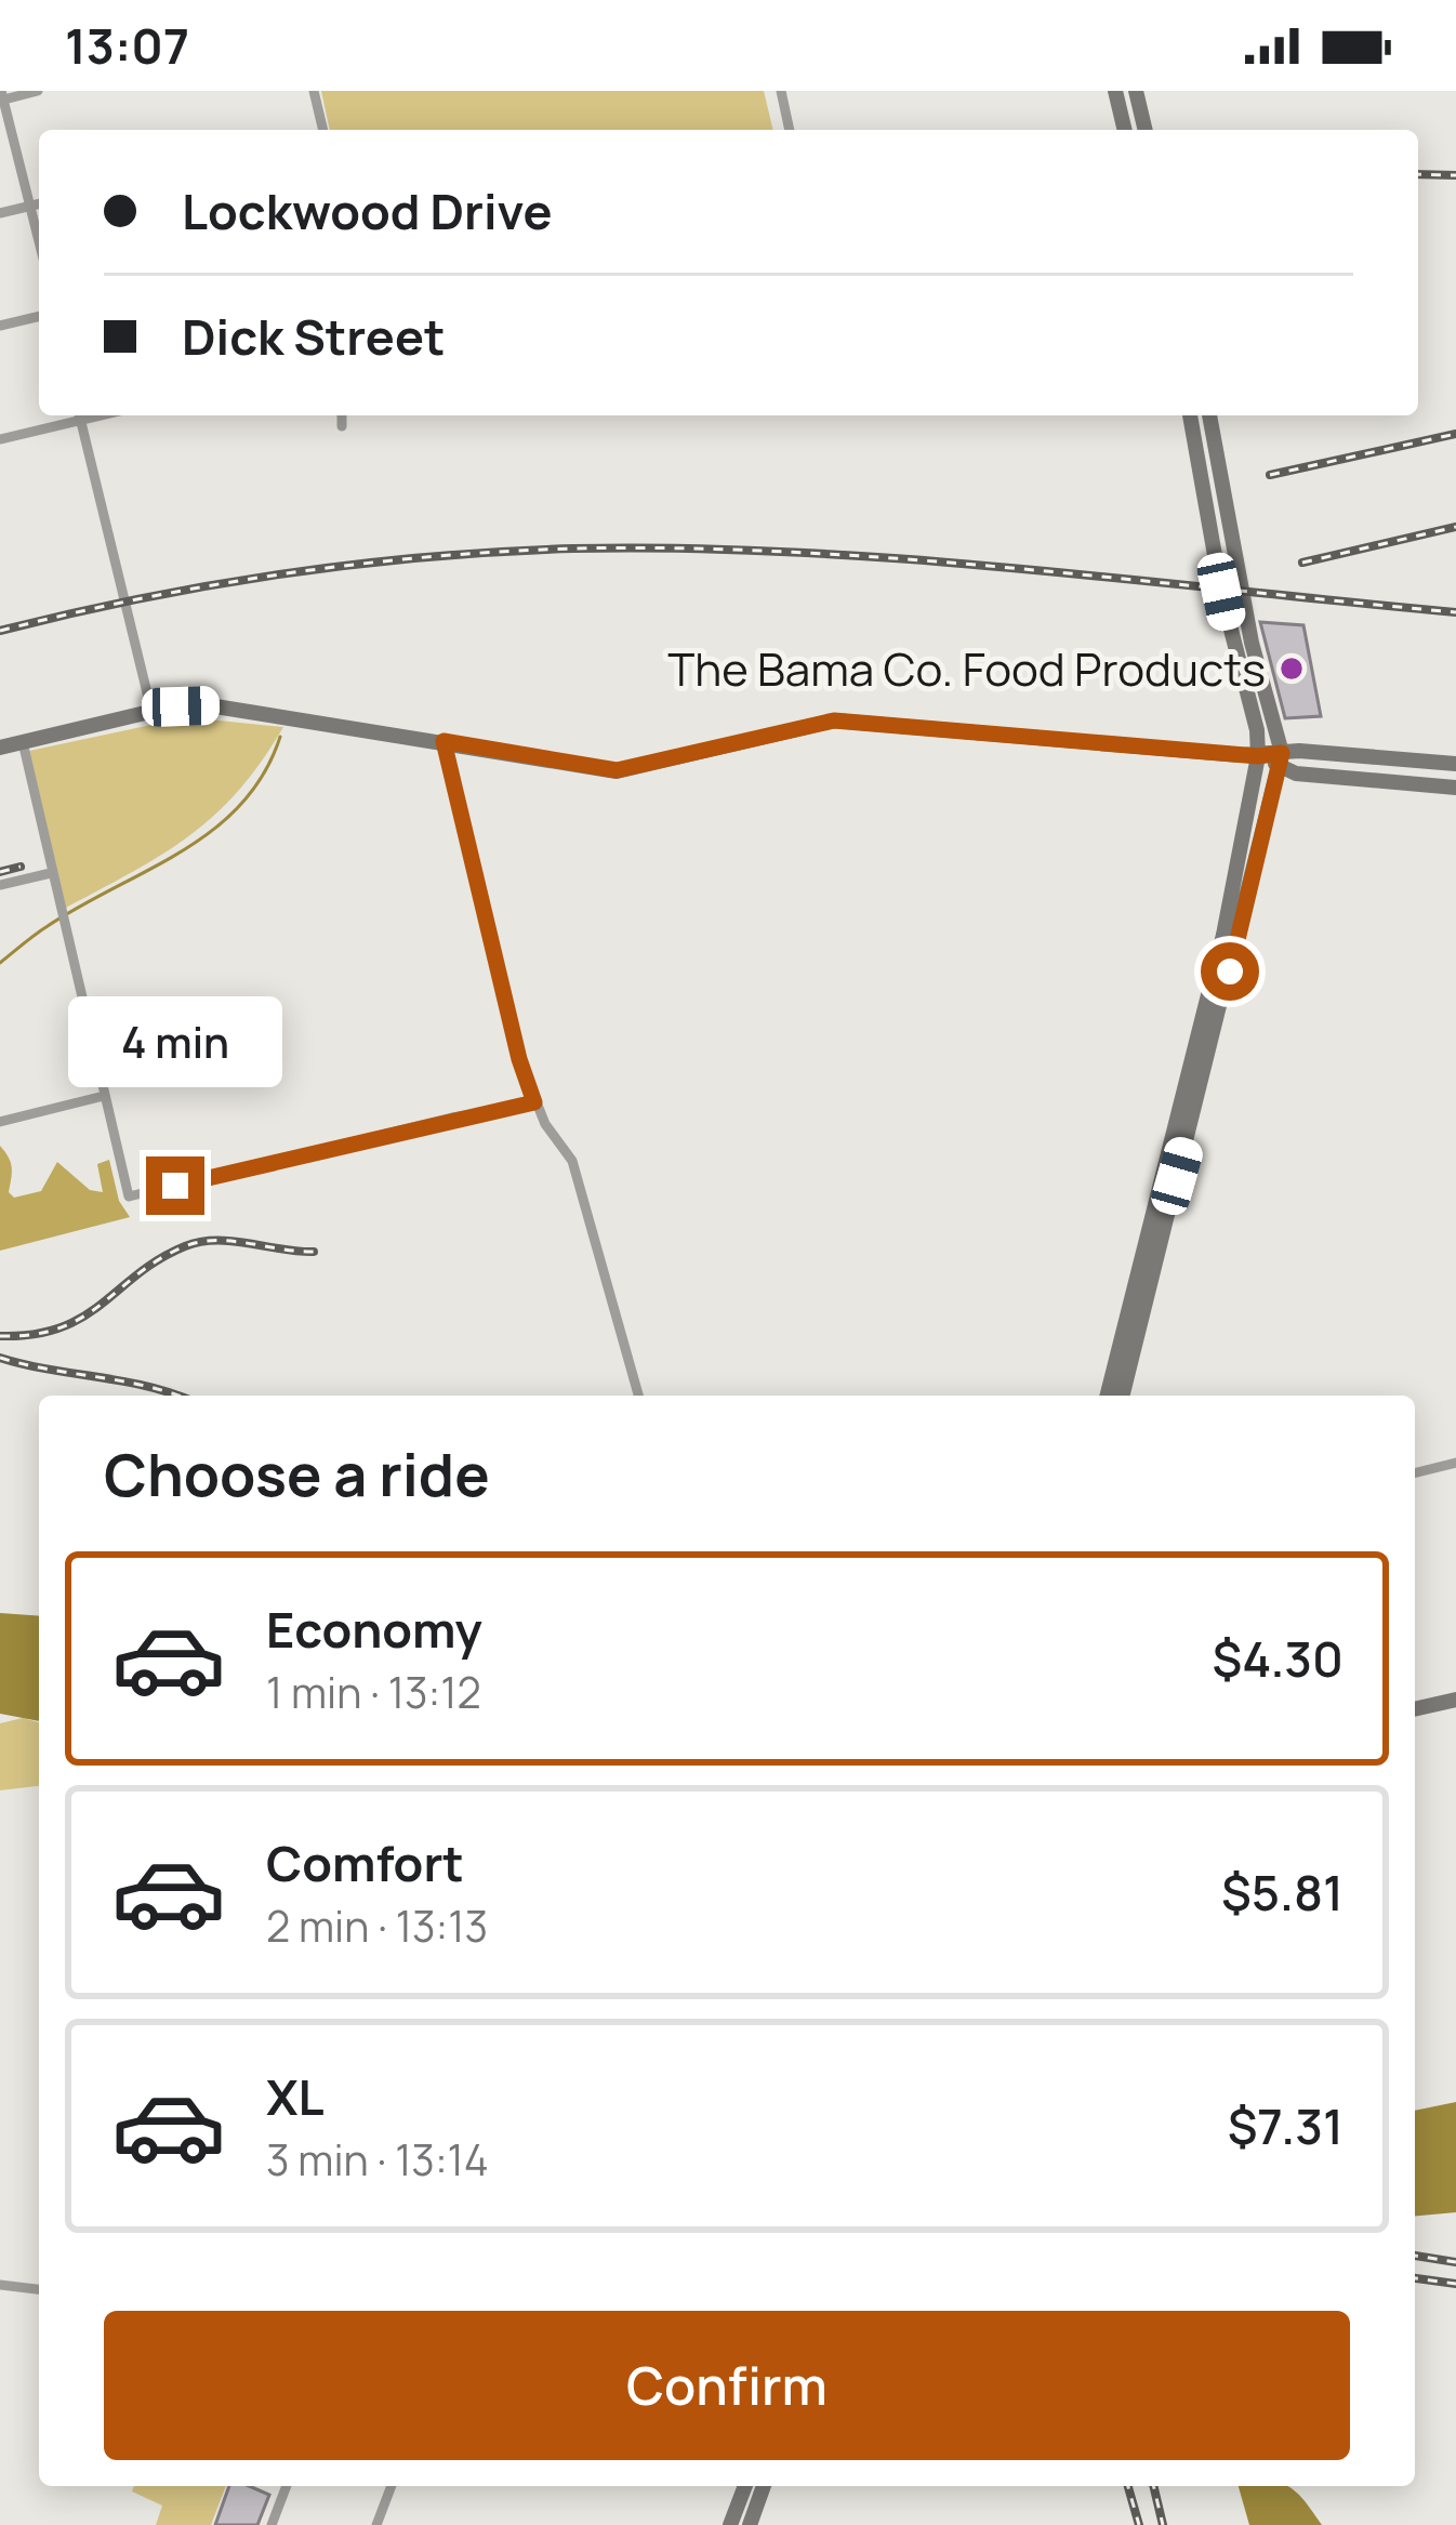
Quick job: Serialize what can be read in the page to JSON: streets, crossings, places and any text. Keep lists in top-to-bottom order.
{
  "places": ["The Bama Co. Food Products"],
  "page": {
    "status": "13:07",
    "banner": ["Lockwood Drive", "Dick Street"],
    "bubble": "4 min",
    "heading": "Choose a ride",
    "list": [
      {
        "name": "Economy",
        "note": "1 min · 13:12",
        "value": "$4.30"
      },
      {
        "name": "Comfort",
        "note": "2 min · 13:13",
        "value": "$5.81"
      },
      {
        "name": "XL",
        "note": "3 min · 13:14",
        "value": "$7.31"
      }
    ],
    "buttons": "Confirm"
  }
}
